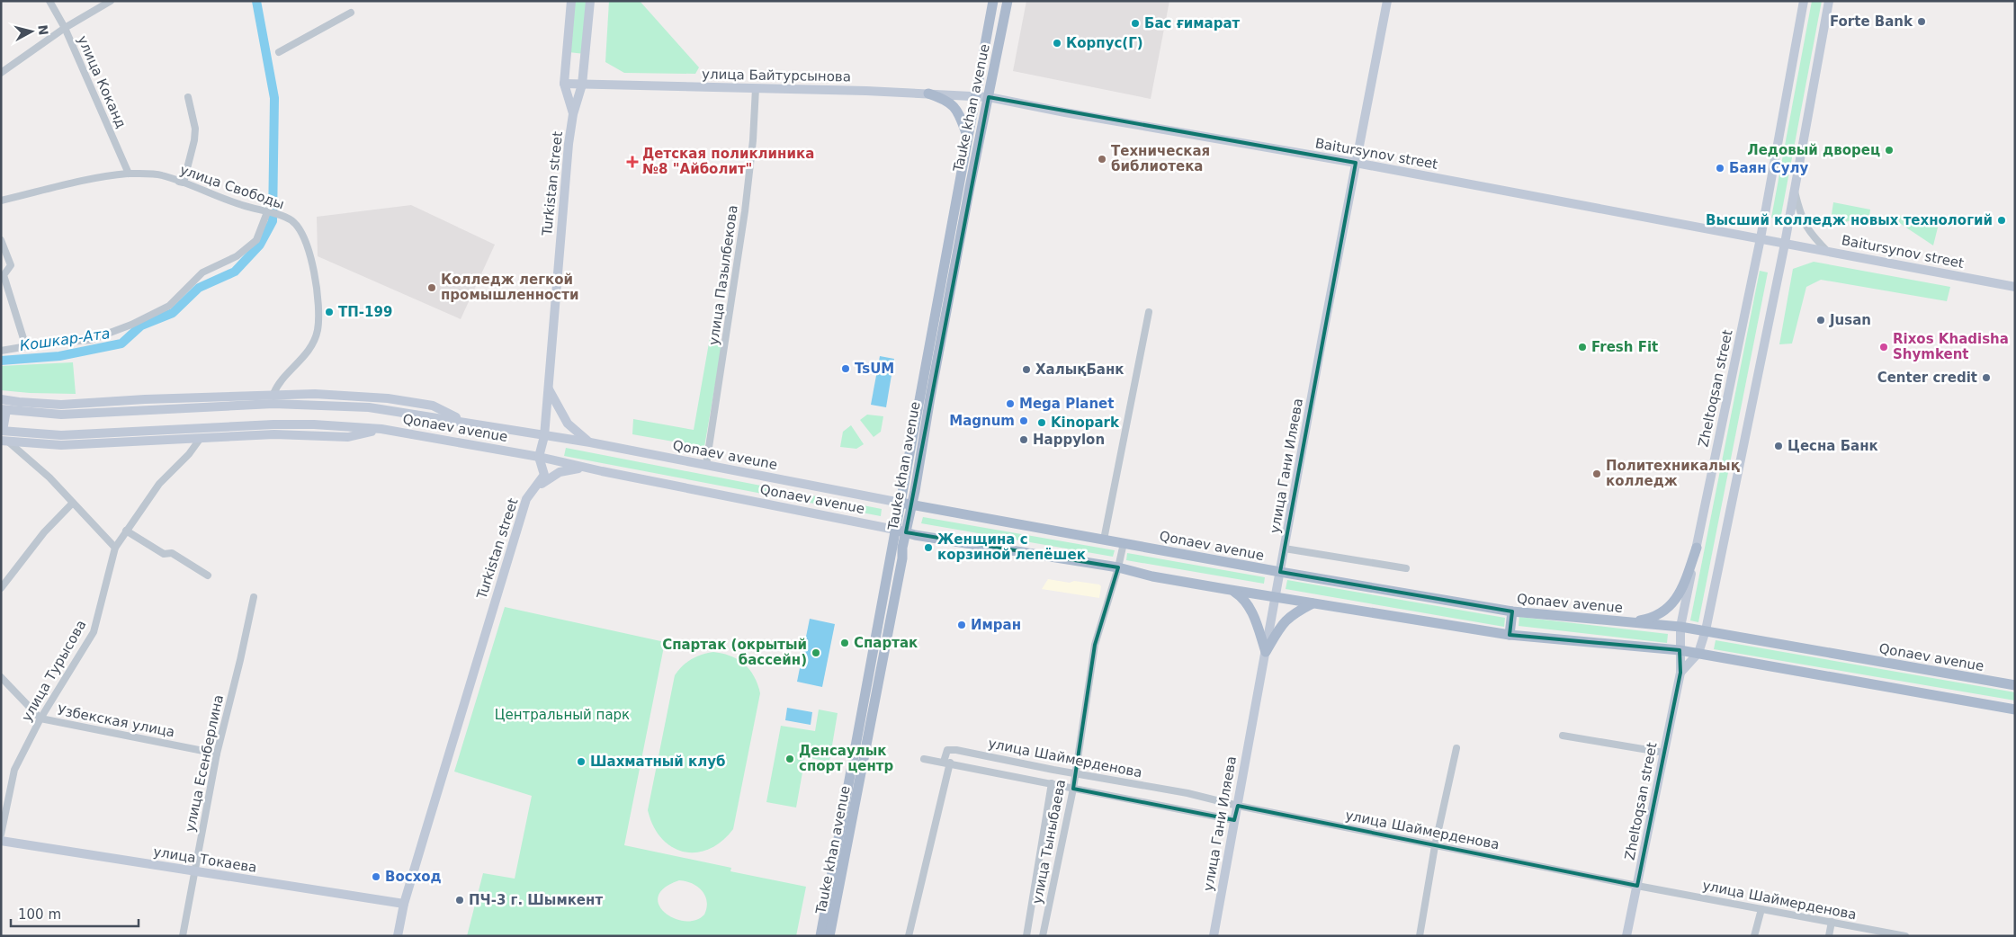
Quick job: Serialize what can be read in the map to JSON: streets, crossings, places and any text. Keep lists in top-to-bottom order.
{
  "streets": {
    "main road": [
      "улица Байтурсынова",
      "Tauke khan avenue",
      "Baitursynov street",
      "Turkistan street",
      "Zheltoqsan street",
      "Qonaev avenue",
      "Qonaev aveune",
      "улица Гани Иляева",
      "улица Токаева"
    ],
    "street": [
      "улица Коканд",
      "улица Свободы",
      "улица Пазылбекова",
      "улица Турысова",
      "Узбекская улица",
      "улица Шаймерденова",
      "улица Есенберлина",
      "улица Тыныбаева"
    ]
  },
  "crossings": [
    ["улица Байтурсынова", "Tauke khan avenue"],
    ["улица Байтурсынова", "Baitursynov street"],
    ["улица Байтурсынова", "улица Пазылбекова"],
    ["улица Коканд", "улица Свободы"],
    ["Tauke khan avenue", "Baitursynov street"],
    ["Tauke khan avenue", "Qonaev avenue"],
    ["Tauke khan avenue", "Qonaev aveune"],
    ["Baitursynov street", "Zheltoqsan street"],
    ["Baitursynov street", "улица Гани Иляева"],
    ["Turkistan street", "Qonaev avenue"],
    ["Turkistan street", "Qonaev aveune"],
    ["Turkistan street", "улица Токаева"],
    ["улица Пазылбекова", "Qonaev aveune"],
    ["Zheltoqsan street", "Qonaev avenue"],
    ["Zheltoqsan street", "улица Шаймерденова"],
    ["Qonaev avenue", "Qonaev aveune"],
    ["Qonaev avenue", "улица Гани Иляева"],
    ["Qonaev avenue", "улица Тыныбаева"],
    ["улица Гани Иляева", "улица Шаймерденова"],
    ["улица Турысова", "Узбекская улица"],
    ["Узбекская улица", "улица Есенберлина"],
    ["улица Шаймерденова", "улица Тыныбаева"],
    ["улица Есенберлина", "улица Токаева"]
  ],
  "water": ["Кошкар-Ата"],
  "parks": ["Центральный парк"],
  "places": {
    "other": [
      "Forte Bank",
      "Бас ғимарат",
      "Корпус(Г)",
      "Ледовый дворец",
      "Техническая библиотека",
      "Баян Сулу",
      "Высший колледж новых технологий",
      "Колледж легкой промышленности",
      "ТП-199",
      "Jusan",
      "Fresh Fit",
      "Rixos Khadisha Shymkent",
      "TsUM",
      "ХалықБанк",
      "Center credit",
      "Mega Planet",
      "Magnum",
      "Kinopark",
      "Happylon",
      "Цесна Банк",
      "Политехникалық колледж",
      "Женщина с корзиной лепёшек",
      "Имран",
      "Спартак",
      "Спартак (окрытый бассейн)",
      "Денсаулык спорт центр",
      "Шахматный клуб",
      "Восход",
      "ПЧ-3 г. Шымкент"
    ],
    "health": ["Детская поликлиника №8 \"Айболит\""]
  },
  "scale_bar": "100 m",
  "north": "right"
}
